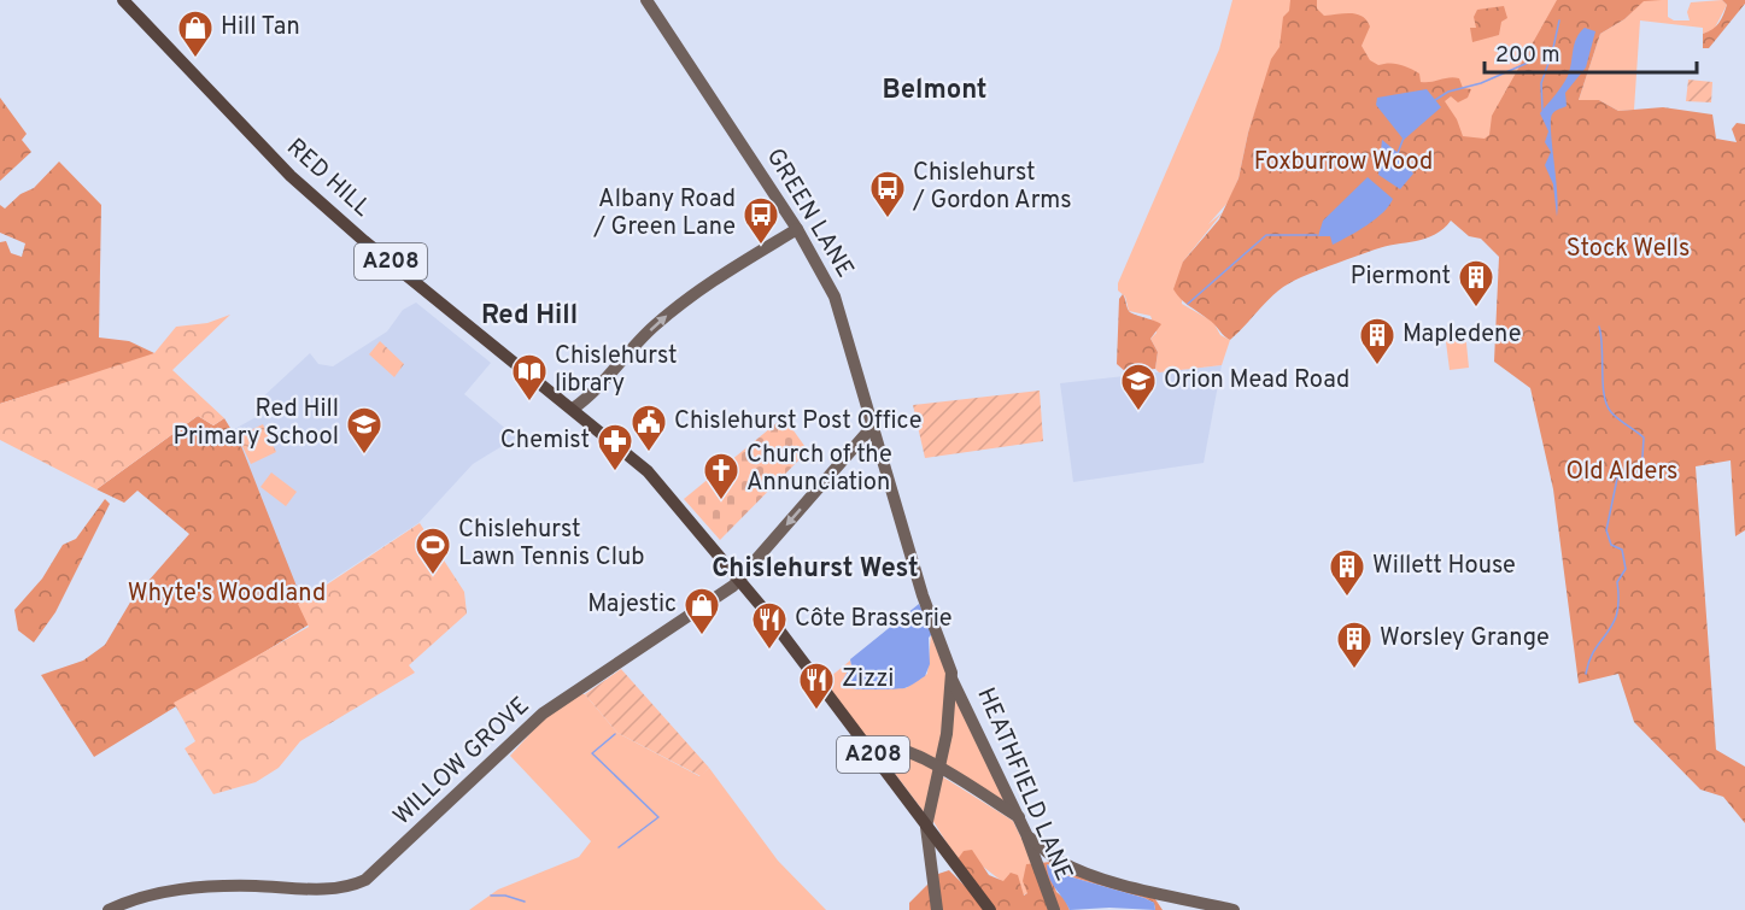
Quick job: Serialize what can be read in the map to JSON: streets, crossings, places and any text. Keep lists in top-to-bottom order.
{
  "streets": {
    "main road": ["RED HILL", "A208"],
    "street": ["GREEN LANE", "WILLOW GROVE", "HEATHFIELD LANE"]
  },
  "crossings": [
    ["RED HILL", "A208"],
    ["GREEN LANE", "WILLOW GROVE"],
    ["GREEN LANE", "HEATHFIELD LANE"],
    ["A208", "WILLOW GROVE"]
  ],
  "districts": ["Belmont", "Red Hill", "Chislehurst West"],
  "parks": [
    "Foxburrow Wood",
    "Stock Wells",
    "Old Alders",
    "Whyte's Woodland"
  ],
  "places": {
    "shop": ["Hill Tan", "Majestic"],
    "bus stop": ["Chislehurst / Gordon Arms", "Albany Road / Green Lane"],
    "building": [
      "Piermont",
      "Mapledene",
      "Willett House",
      "Worsley Grange"
    ],
    "library": ["Chislehurst library"],
    "school or university": ["Orion Mead Road", "Red Hill Primary School"],
    "public building": ["Chislehurst Post Office"],
    "pharmacy": ["Chemist"],
    "church": ["Church of the Annunciation"],
    "sports": ["Chislehurst Lawn Tennis Club"],
    "restaurant": ["Côte Brasserie", "Zizzi"]
  },
  "scale_bar": "200 m"
}
